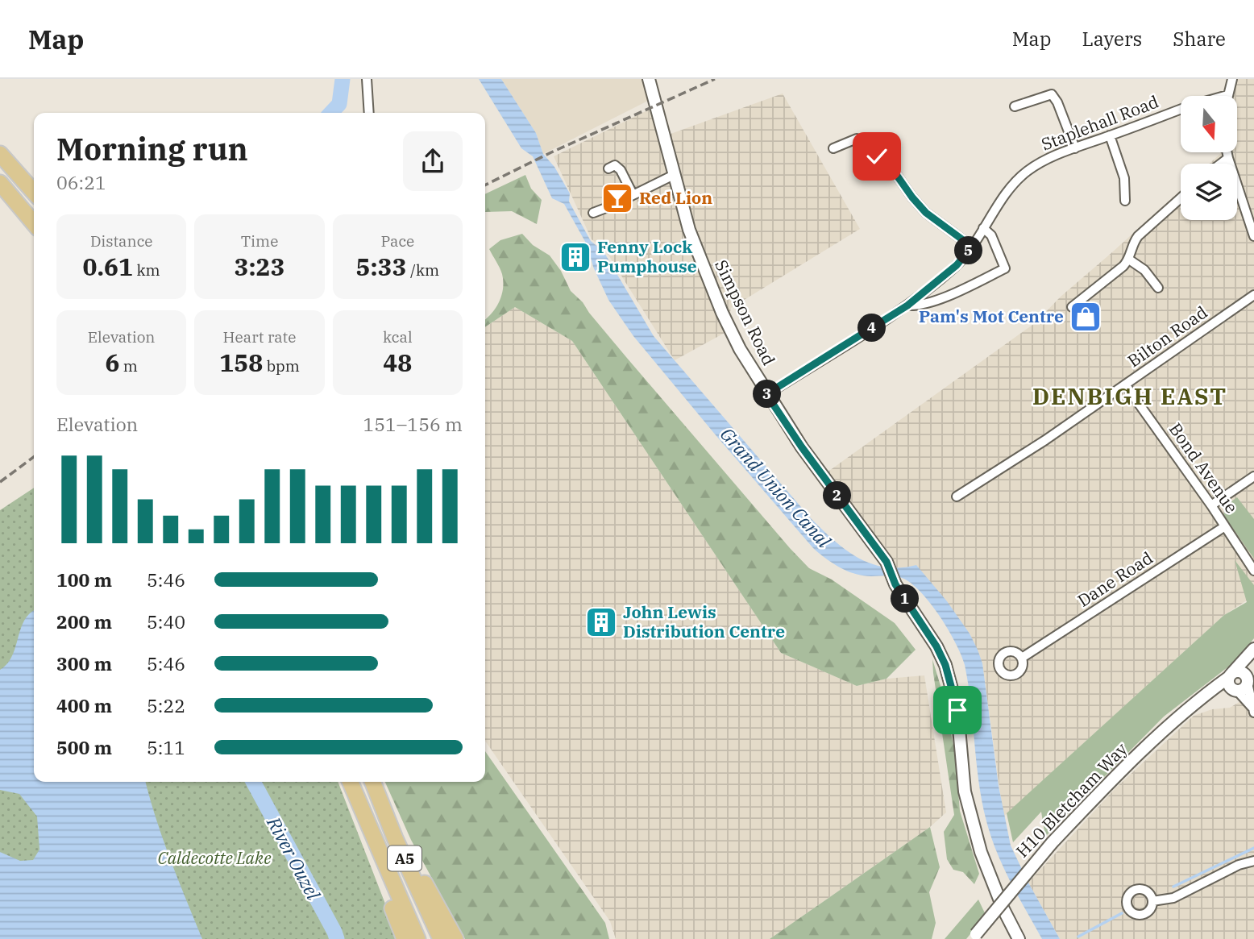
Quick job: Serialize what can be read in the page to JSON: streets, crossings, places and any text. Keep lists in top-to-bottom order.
{
  "streets": {
    "highway": ["A5"],
    "street": [
      "Staplehall Road",
      "Simpson Road",
      "Bilton Road",
      "Bond Avenue",
      "Dane Road",
      "H10 Bletcham Way"
    ]
  },
  "crossings": [
    ["Staplehall Road", "Simpson Road"],
    ["Bilton Road", "Bond Avenue"],
    ["Bond Avenue", "Dane Road"]
  ],
  "districts": ["DENBIGH EAST"],
  "water": ["Grand Union Canal", "River Ouzel"],
  "parks": ["Caldecotte Lake"],
  "places": {
    "bar": ["Red Lion"],
    "building": ["Fenny Lock Pumphouse", "John Lewis Distribution Centre"],
    "shop": ["Pam's Mot Centre"]
  },
  "north": "bottom",
  "page": {
    "header": "Map",
    "nav": ["Map", "Layers", "Share"],
    "heading": ["Morning run", "06:21"],
    "stats": [
      ["Distance", "0.61 km"],
      ["Time", "3:23"],
      ["Pace", "5:33 /km"],
      ["Elevation", "6 m"],
      ["Heart rate", "158 bpm"],
      ["kcal", "48"]
    ],
    "pins": [
      "5",
      "4",
      "3",
      "2",
      "1"
    ],
    "chart": ["Elevation", "151–156 m"],
    "list": [
      {
        "name": "100 m",
        "note": "5:46"
      },
      {
        "name": "200 m",
        "note": "5:40"
      },
      {
        "name": "300 m",
        "note": "5:46"
      },
      {
        "name": "400 m",
        "note": "5:22"
      },
      {
        "name": "500 m",
        "note": "5:11"
      }
    ]
  }
}
